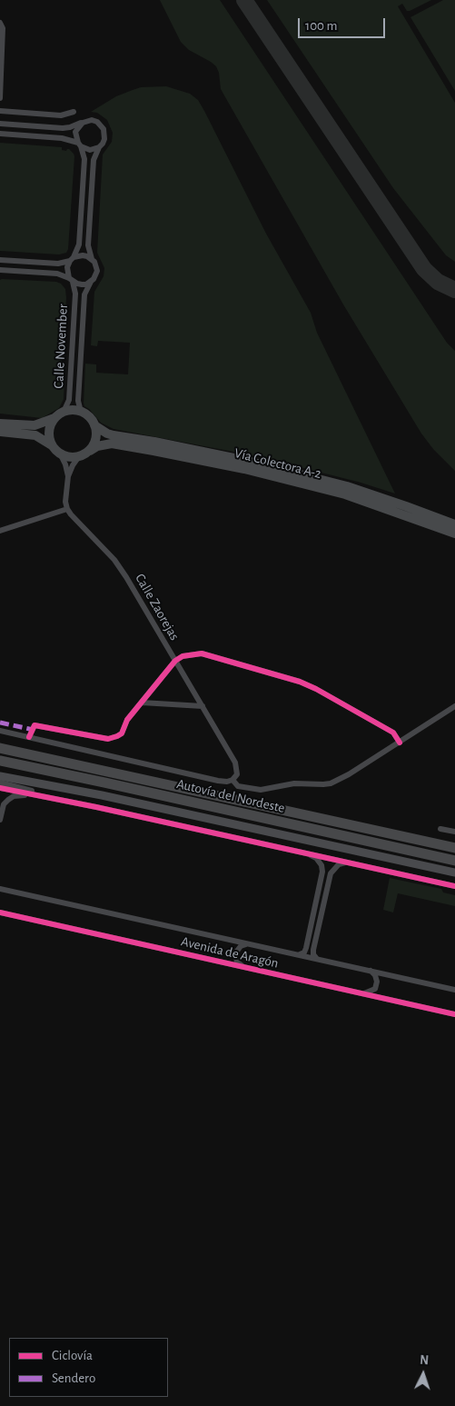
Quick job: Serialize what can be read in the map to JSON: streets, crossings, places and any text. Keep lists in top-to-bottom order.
{
  "streets": {
    "highway": ["Autovía del Nordeste"],
    "main road": ["Vía Colectora A-2"],
    "street": ["Calle November", "Calle Zaorejas", "Avenida de Aragón"]
  },
  "crossings": [
    ["Calle November", "Vía Colectora A-2"]
  ],
  "legend": ["Ciclovía", "Sendero"],
  "scale_bar": "100 m",
  "north": "top"
}
